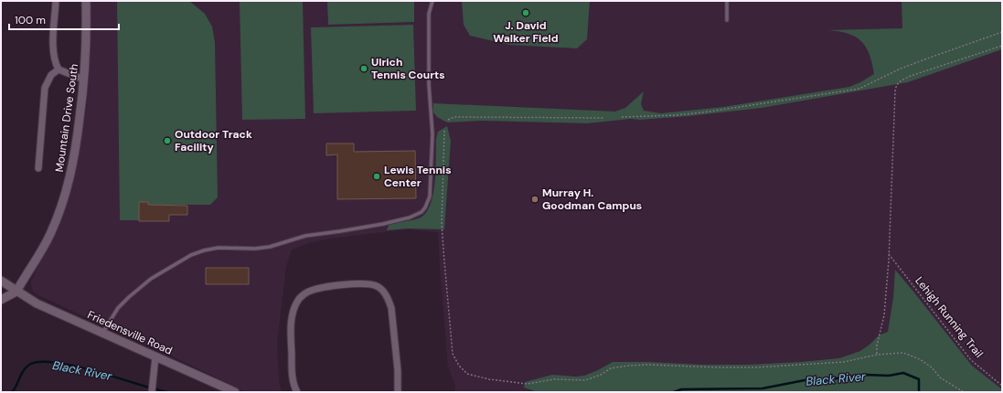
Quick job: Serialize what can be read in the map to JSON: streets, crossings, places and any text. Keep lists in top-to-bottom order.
{
  "streets": {
    "street": ["Mountain Drive South", "Friedensville Road"],
    "path": ["Lehigh Running Trail"]
  },
  "crossings": [
    ["Mountain Drive South", "Friedensville Road"]
  ],
  "water": ["Black River"],
  "places": [
    "J. David Walker Field",
    "Ulrich Tennis Courts",
    "Outdoor Track Facility",
    "Lewis Tennis Center",
    "Murray H. Goodman Campus"
  ],
  "scale_bar": "100 m"
}
